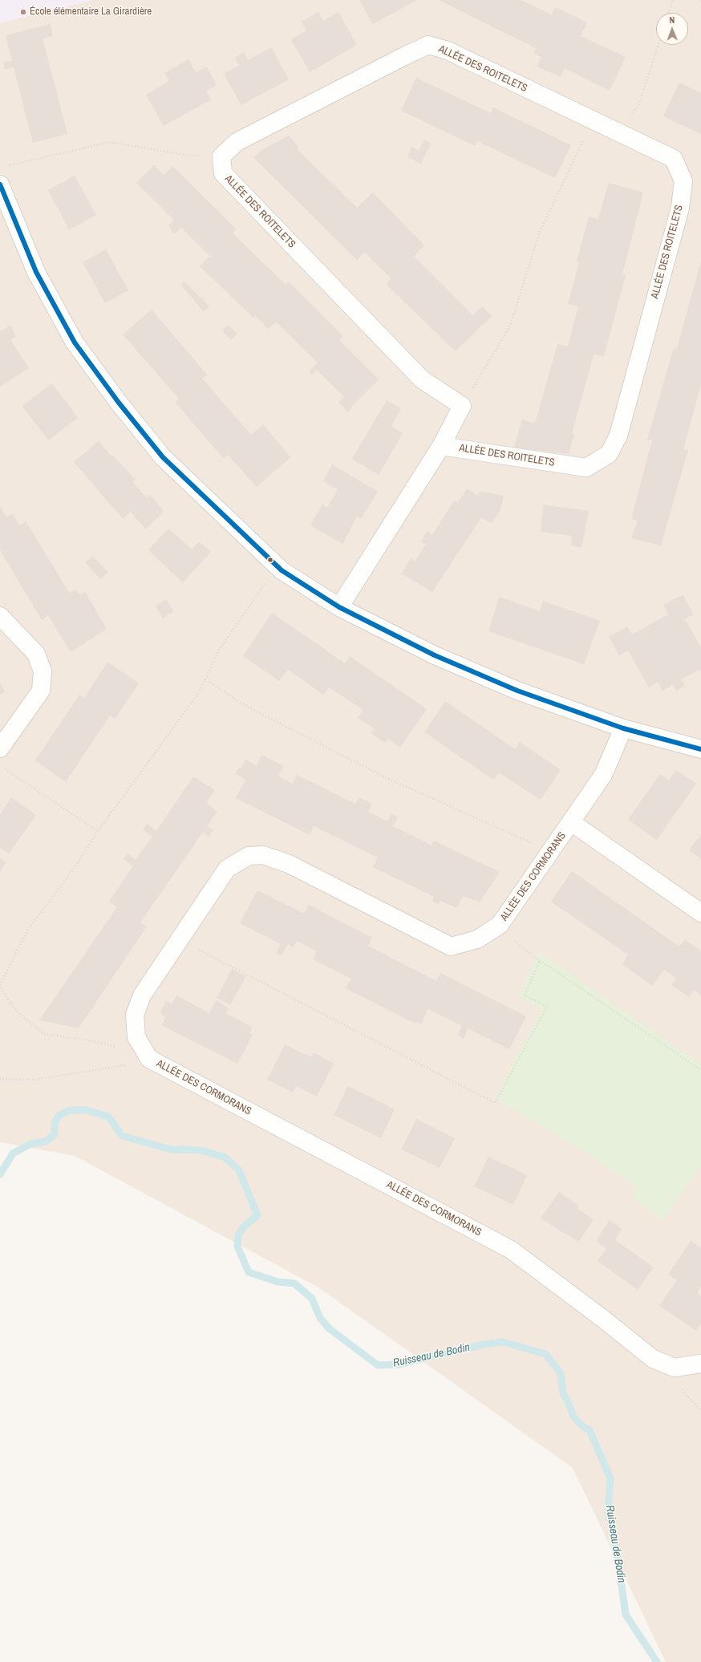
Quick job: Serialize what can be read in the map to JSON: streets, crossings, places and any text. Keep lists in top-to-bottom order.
{
  "streets": {
    "street": ["ALLÉE DES ROITELETS", "ALLÉE DES CORMORANS"]
  },
  "water": ["Ruisseau de Bodin"],
  "places": ["École élémentaire La Girardière"],
  "north": "top"
}
